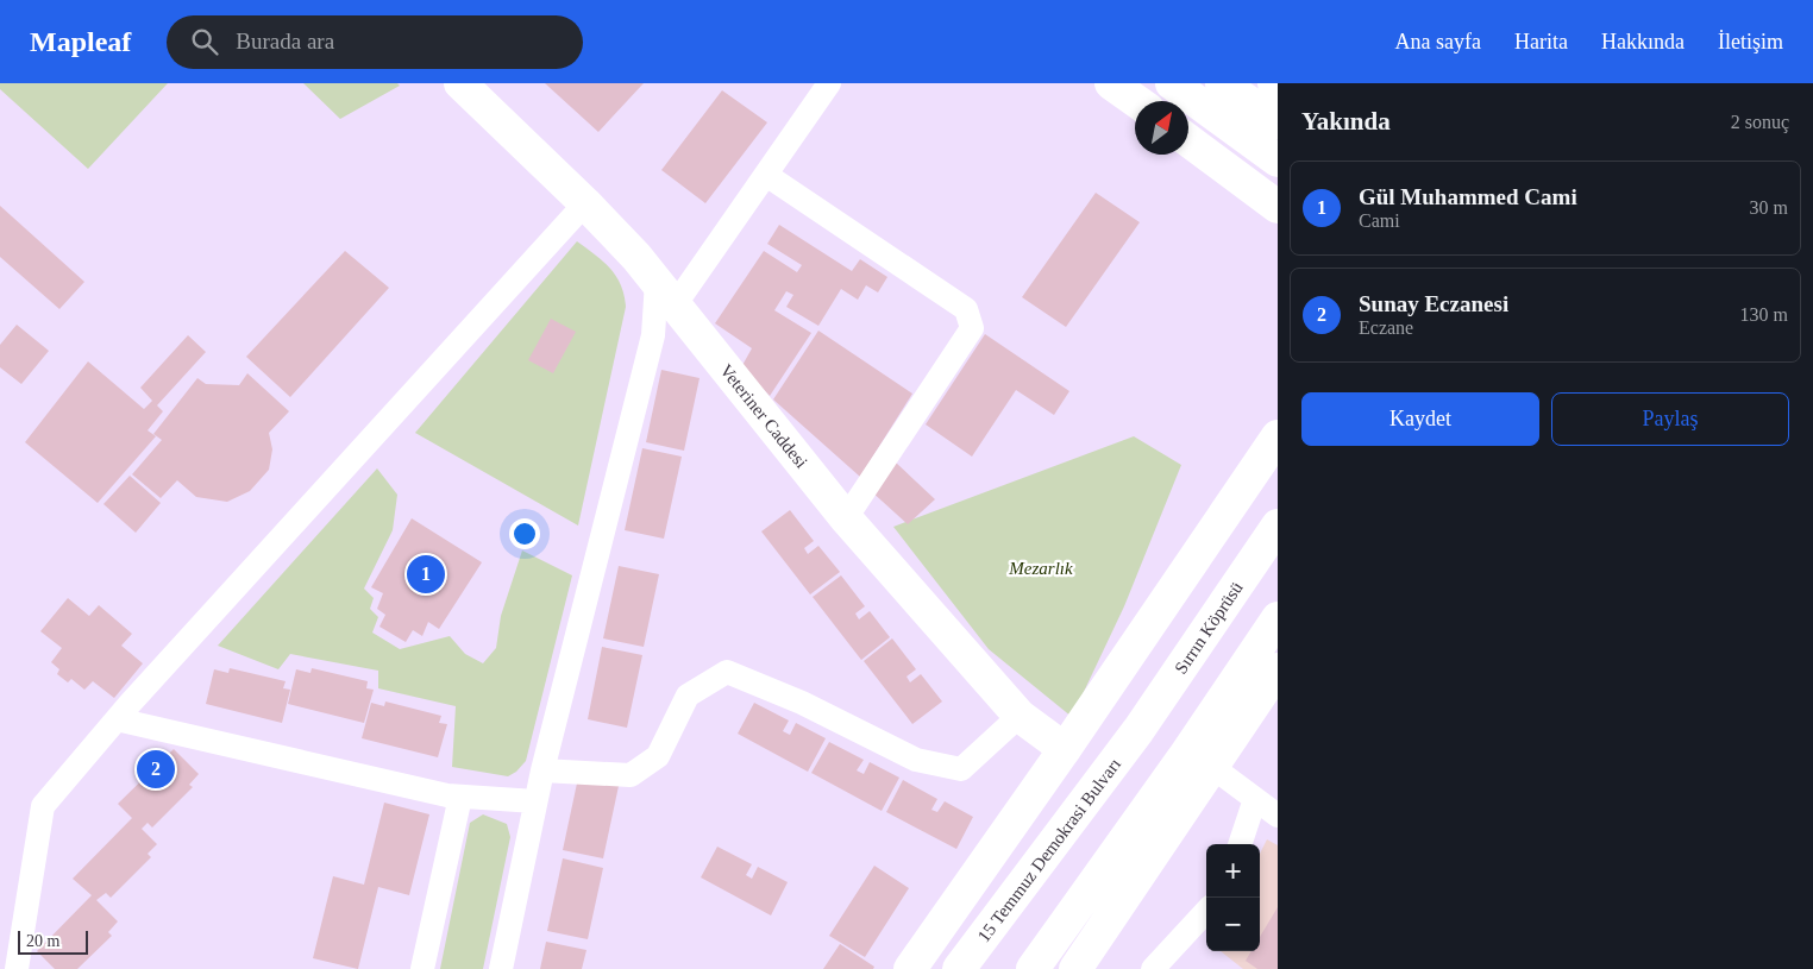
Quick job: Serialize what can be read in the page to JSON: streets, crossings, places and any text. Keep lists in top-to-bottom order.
{
  "streets": {
    "main road": ["Veteriner Caddesi", "Sırrın Köprüsü", "15 Temmuz Demokrasi Bulvarı"]
  },
  "crossings": [
    ["Sırrın Köprüsü", "15 Temmuz Demokrasi Bulvarı"]
  ],
  "parks": ["Mezarlık"],
  "scale_bar": "20 m",
  "north": "top right",
  "page": {
    "header": "Mapleaf",
    "search": "Burada ara",
    "nav": [
      "Ana sayfa",
      "Harita",
      "Hakkında",
      "İletişim"
    ],
    "heading": ["Yakında", "2 sonuç"],
    "list": [
      {
        "mark": "1",
        "name": "Gül Muhammed Cami",
        "note": "Cami",
        "value": "30 m"
      },
      {
        "mark": "2",
        "name": "Sunay Eczanesi",
        "note": "Eczane",
        "value": "130 m"
      }
    ],
    "buttons": ["Kaydet", "Paylaş"],
    "pins": ["1", "2"],
    "map_buttons": ["+", "−"],
    "scale": "20 m"
  }
}
